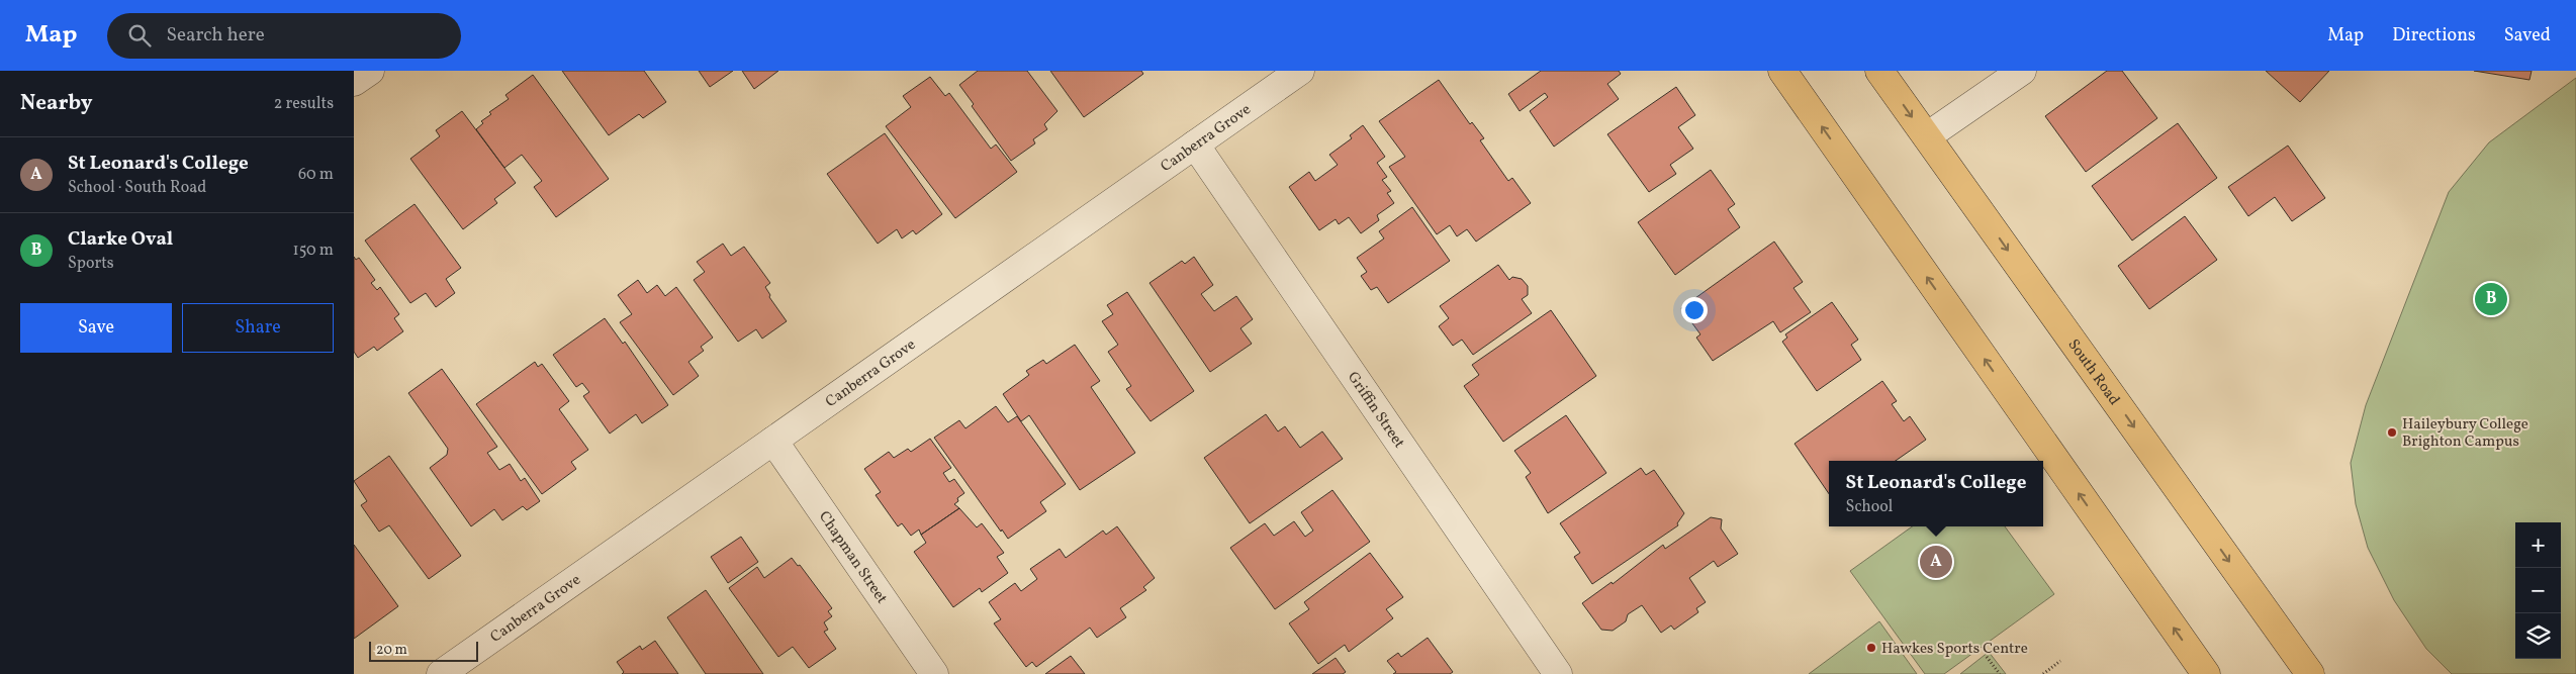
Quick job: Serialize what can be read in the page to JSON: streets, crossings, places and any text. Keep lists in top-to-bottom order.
{
  "streets": {
    "main road": ["South Road"],
    "street": ["Canberra Grove", "Griffin Street", "Chapman Street"]
  },
  "crossings": [
    ["Canberra Grove", "Griffin Street"],
    ["Canberra Grove", "Chapman Street"]
  ],
  "places": ["Haileybury College Brighton Campus", "Hawkes Sports Centre"],
  "scale_bar": "20 m",
  "page": {
    "header": "Map",
    "search": "Search here",
    "nav": ["Map", "Directions", "Saved"],
    "heading": ["Nearby", "2 results"],
    "list": [
      {
        "mark": "A",
        "name": "St Leonard's College",
        "note": "School · South Road",
        "value": "60 m"
      },
      {
        "mark": "B",
        "name": "Clarke Oval",
        "note": "Sports",
        "value": "150 m"
      }
    ],
    "pins": ["B", "A"],
    "buttons": ["Save", "Share"],
    "popup": ["St Leonard's College", "School"],
    "map_buttons": ["+", "−"],
    "scale": "20 m"
  }
}
